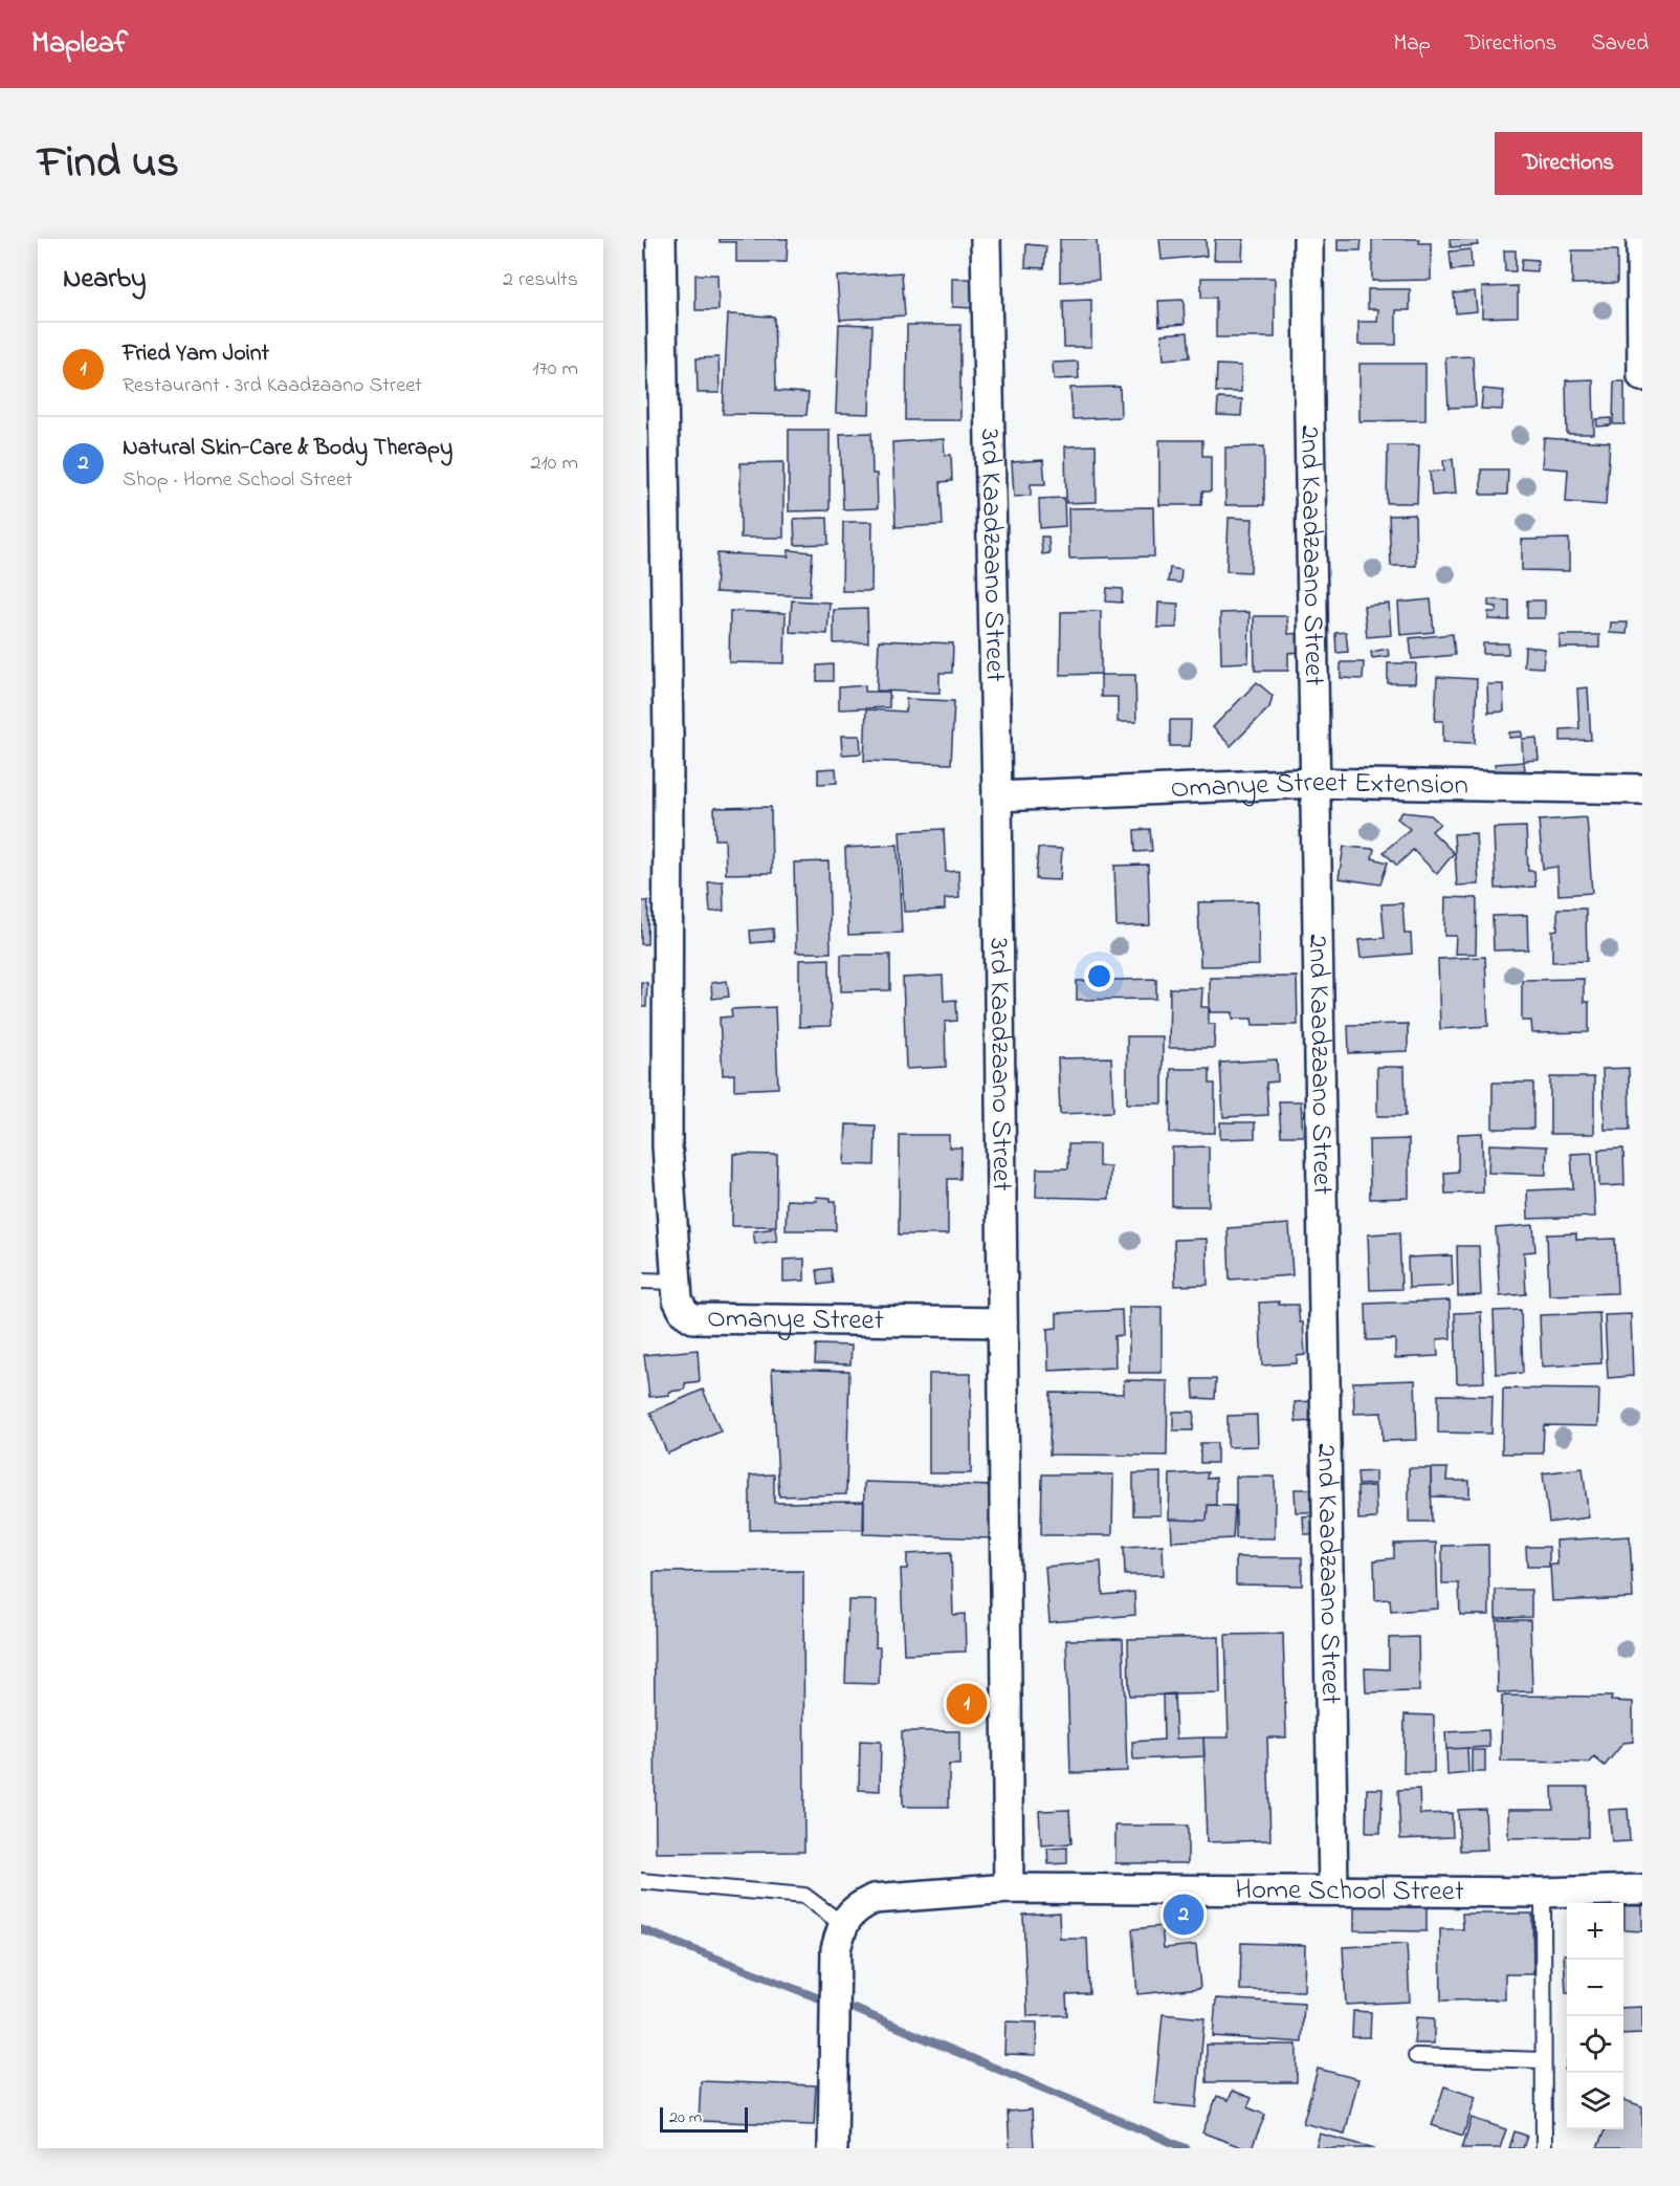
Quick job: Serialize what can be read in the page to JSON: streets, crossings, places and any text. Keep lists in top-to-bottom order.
{
  "streets": {
    "street": [
      "3rd Kaadzaano Street",
      "2nd Kaadzaano Street",
      "Omanye Street Extension",
      "Omanye Street",
      "Home School Street"
    ]
  },
  "crossings": [
    ["3rd Kaadzaano Street", "Omanye Street Extension"],
    ["3rd Kaadzaano Street", "Omanye Street"],
    ["3rd Kaadzaano Street", "Home School Street"],
    ["2nd Kaadzaano Street", "Omanye Street Extension"],
    ["2nd Kaadzaano Street", "Home School Street"]
  ],
  "scale_bar": "20 m",
  "page": {
    "header": "Mapleaf",
    "nav": ["Map", "Directions", "Saved"],
    "title": "Find us",
    "buttons": "Directions",
    "heading": ["Nearby", "2 results"],
    "list": [
      {
        "mark": "1",
        "name": "Fried Yam Joint",
        "note": "Restaurant · 3rd Kaadzaano Street",
        "value": "170 m"
      },
      {
        "mark": "2",
        "name": "Natural Skin-Care & Body Therapy",
        "note": "Shop · Home School Street",
        "value": "210 m"
      }
    ],
    "pins": ["1", "2"],
    "map_buttons": ["+", "−"],
    "scale": "20 m"
  }
}
